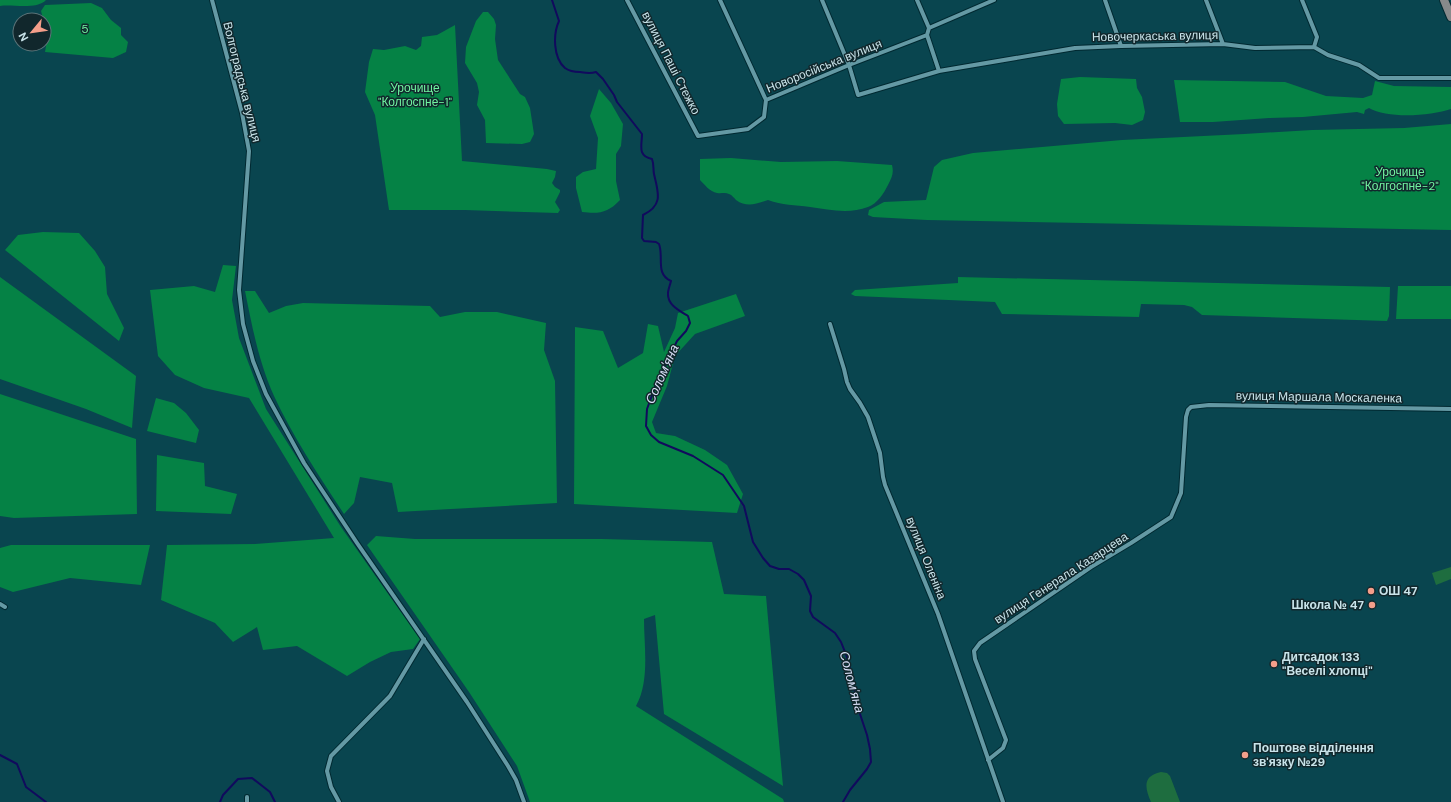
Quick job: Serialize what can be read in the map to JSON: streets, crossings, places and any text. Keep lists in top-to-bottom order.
{
  "streets": {
    "street": [
      "Новочеркаська вулиця",
      "вулиця Паші Стежко",
      "Новоросійська вулиця",
      "Волгоградська вулиця",
      "вулиця Маршала Москаленка",
      "вулиця Оленіна",
      "вулиця Генерала Казарцева"
    ]
  },
  "crossings": [
    ["Новочеркаська вулиця", "Новоросійська вулиця"],
    ["вулиця Паші Стежко", "Новоросійська вулиця"],
    ["вулиця Маршала Москаленка", "вулиця Генерала Казарцева"],
    ["вулиця Оленіна", "вулиця Генерала Казарцева"]
  ],
  "water": ["Солом'яна"],
  "parks": ["5", "Урочище \"Колгоспне-1\"", "Урочище \"Колгоспне-2\""],
  "places": [
    "ОШ 47",
    "Школа № 47",
    "Дитсадок 133 \"Веселі хлопці\"",
    "Поштове відділення зв'язку №29"
  ],
  "north": "bottom left"
}
